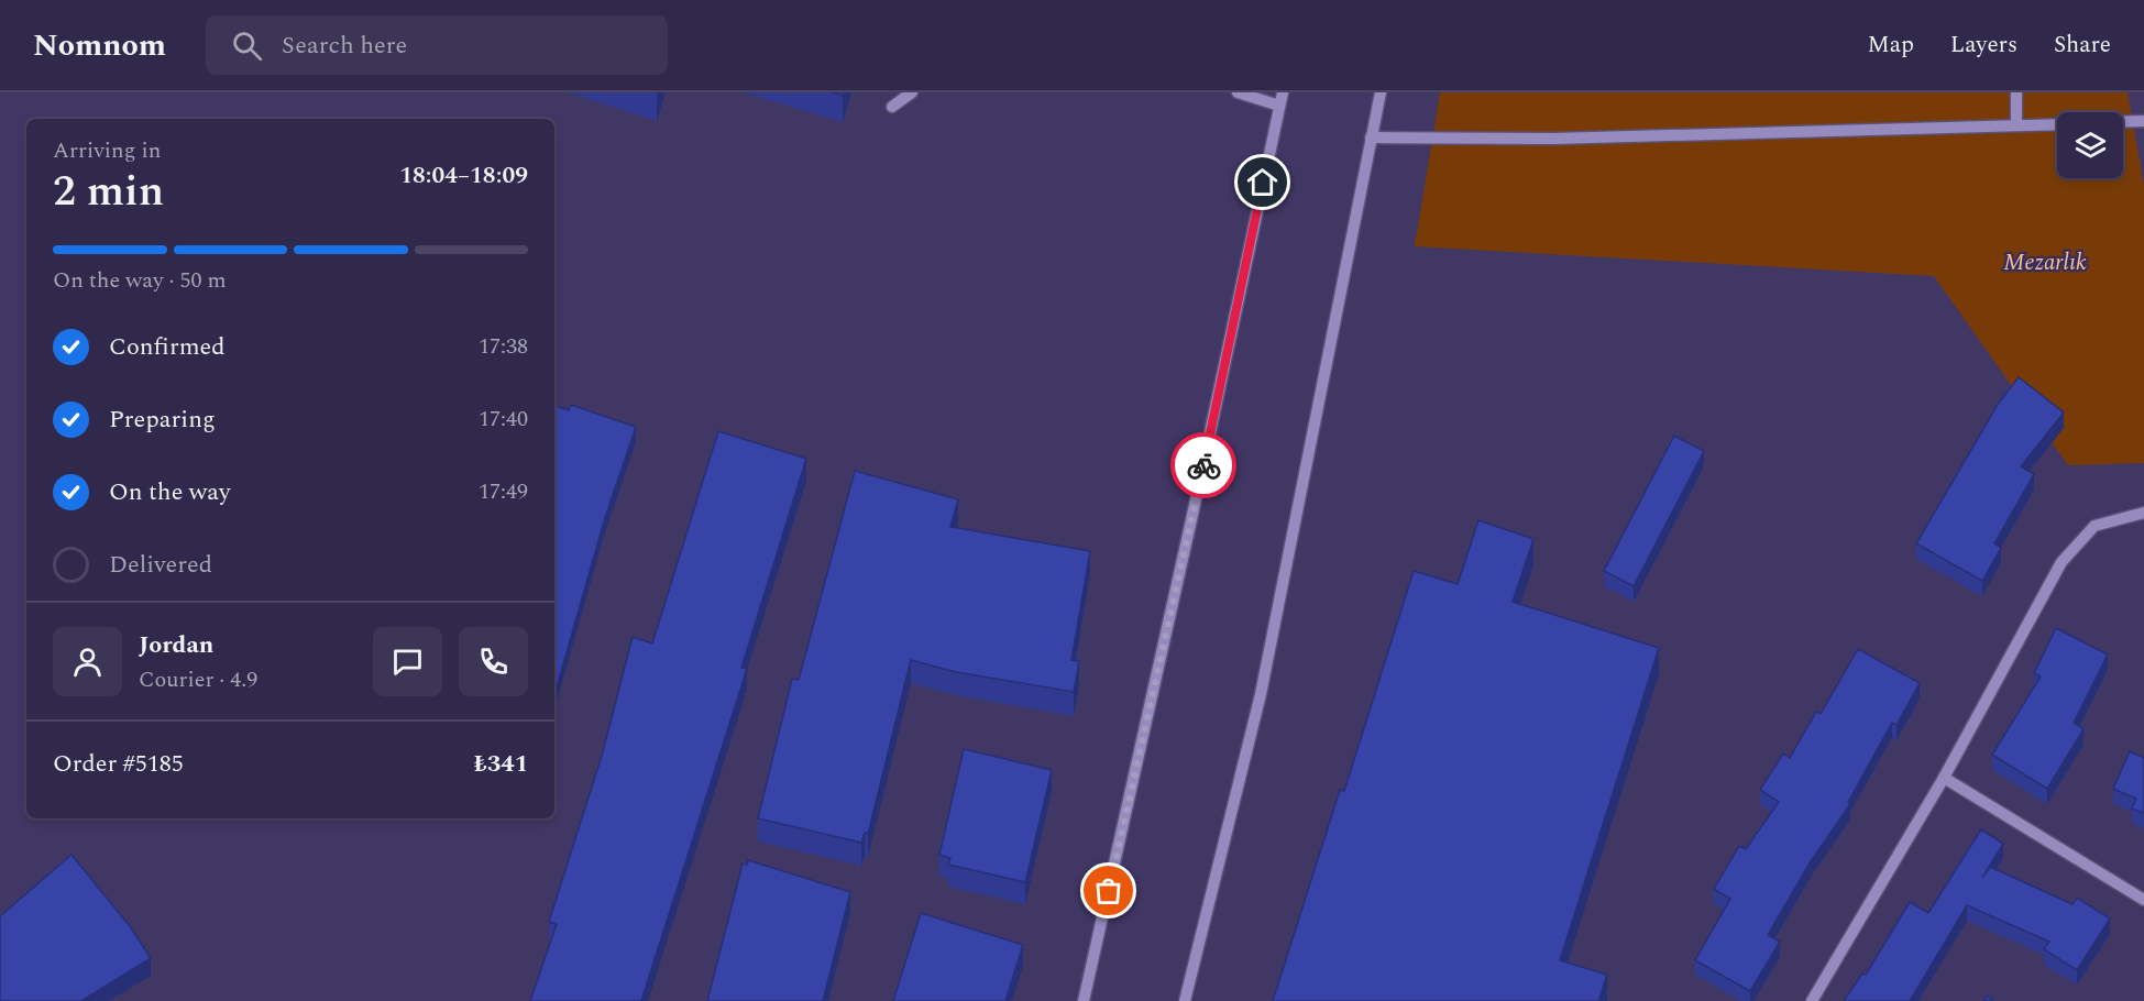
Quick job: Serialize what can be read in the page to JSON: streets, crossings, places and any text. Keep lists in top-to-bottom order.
{
  "parks": ["Mezarlık"],
  "page": {
    "header": "Nomnom",
    "search": "Search here",
    "nav": ["Map", "Layers", "Share"],
    "heading": ["2 min", "Arriving in", "18:04–18:09"],
    "panel": [
      "Jordan",
      "Courier · 4.9",
      "Order #5185",
      "₺341"
    ],
    "bar": "On the way · 50 m",
    "list": [
      ["Confirmed", "17:38"],
      ["Preparing", "17:40"],
      ["On the way", "17:49"],
      "Delivered"
    ]
  }
}
